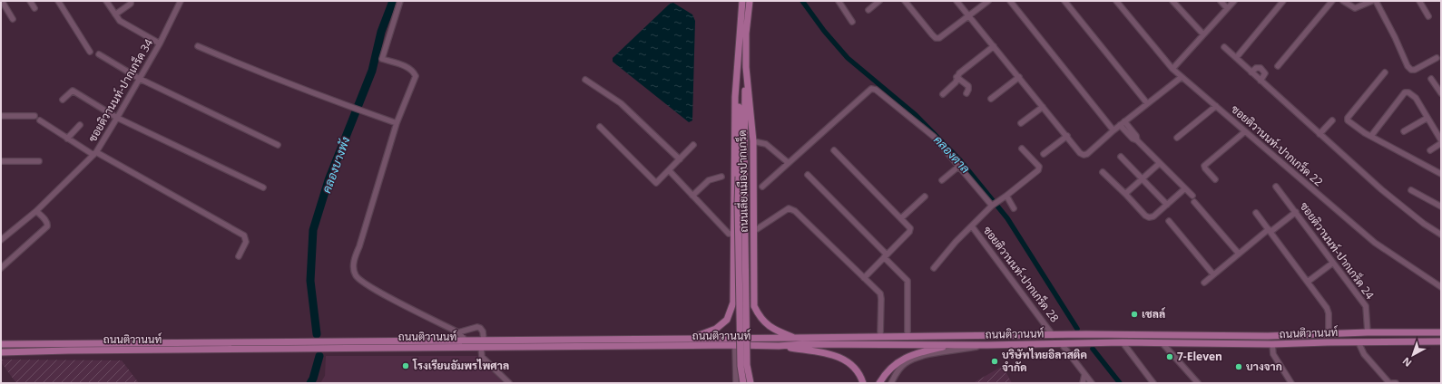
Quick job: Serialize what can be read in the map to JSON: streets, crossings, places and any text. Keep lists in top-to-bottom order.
{
  "streets": {
    "main road": ["ถนนเลี่ยงเมืองปากเกร็ด", "ถนนติวานนท์"],
    "street": [
      "ซอยติวานนท์-ปากเกร็ด 34",
      "ซอยติวานนท์-ปากเกร็ด 22",
      "ซอยติวานนท์-ปากเกร็ด 24",
      "ซอยติวานนท์-ปากเกร็ด 28"
    ]
  },
  "crossings": [
    ["ถนนเลี่ยงเมืองปากเกร็ด", "ถนนติวานนท์"],
    ["ซอยติวานนท์-ปากเกร็ด 24", "ถนนติวานนท์"],
    ["ซอยติวานนท์-ปากเกร็ด 28", "ถนนติวานนท์"]
  ],
  "water": ["คลองตาล", "คลองบางพัง"],
  "places": [
    "เชลล์",
    "7-Eleven",
    "บริษัทไทยอิลาสติค จำกัด",
    "โรงเรียนอัมพรไพศาล",
    "บางจาก"
  ],
  "north": "bottom left"
}
